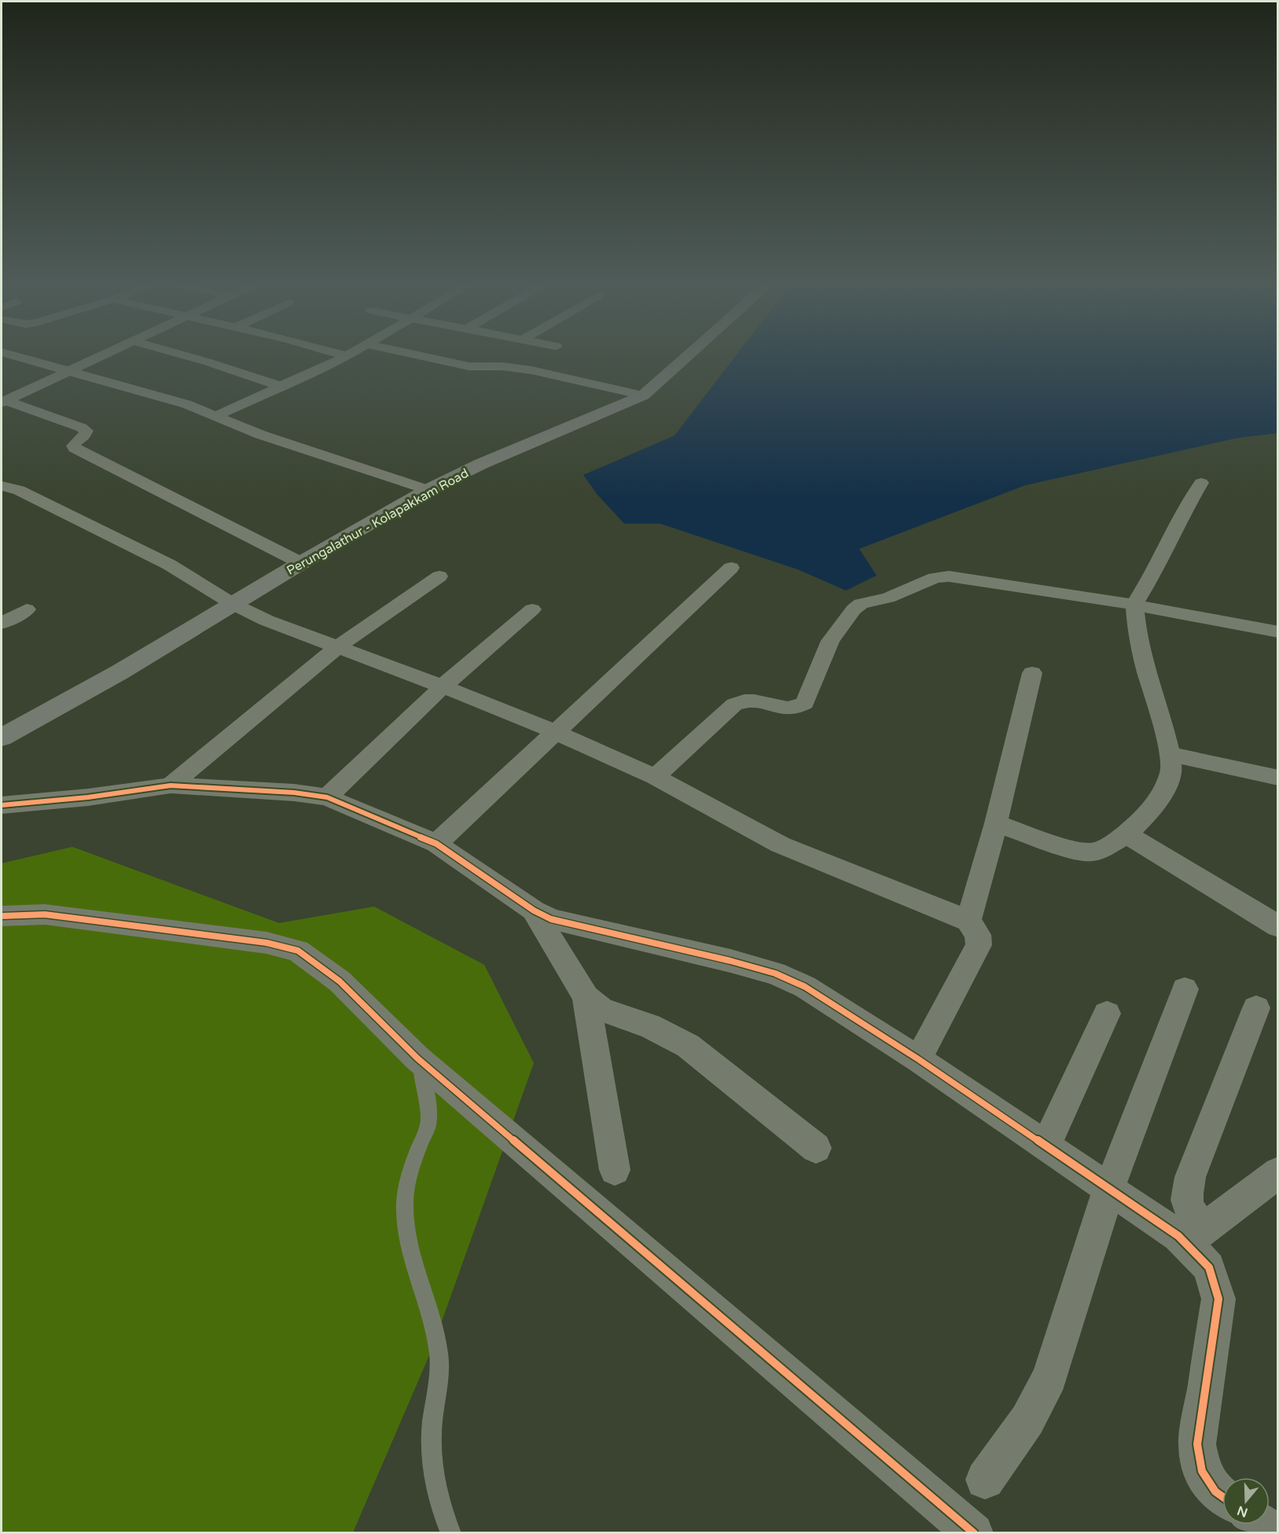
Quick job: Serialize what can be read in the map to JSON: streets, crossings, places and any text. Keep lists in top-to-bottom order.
{
  "streets": {
    "main road": ["Perungalathur - Kolapakkam Road"]
  },
  "north": "bottom"
}
